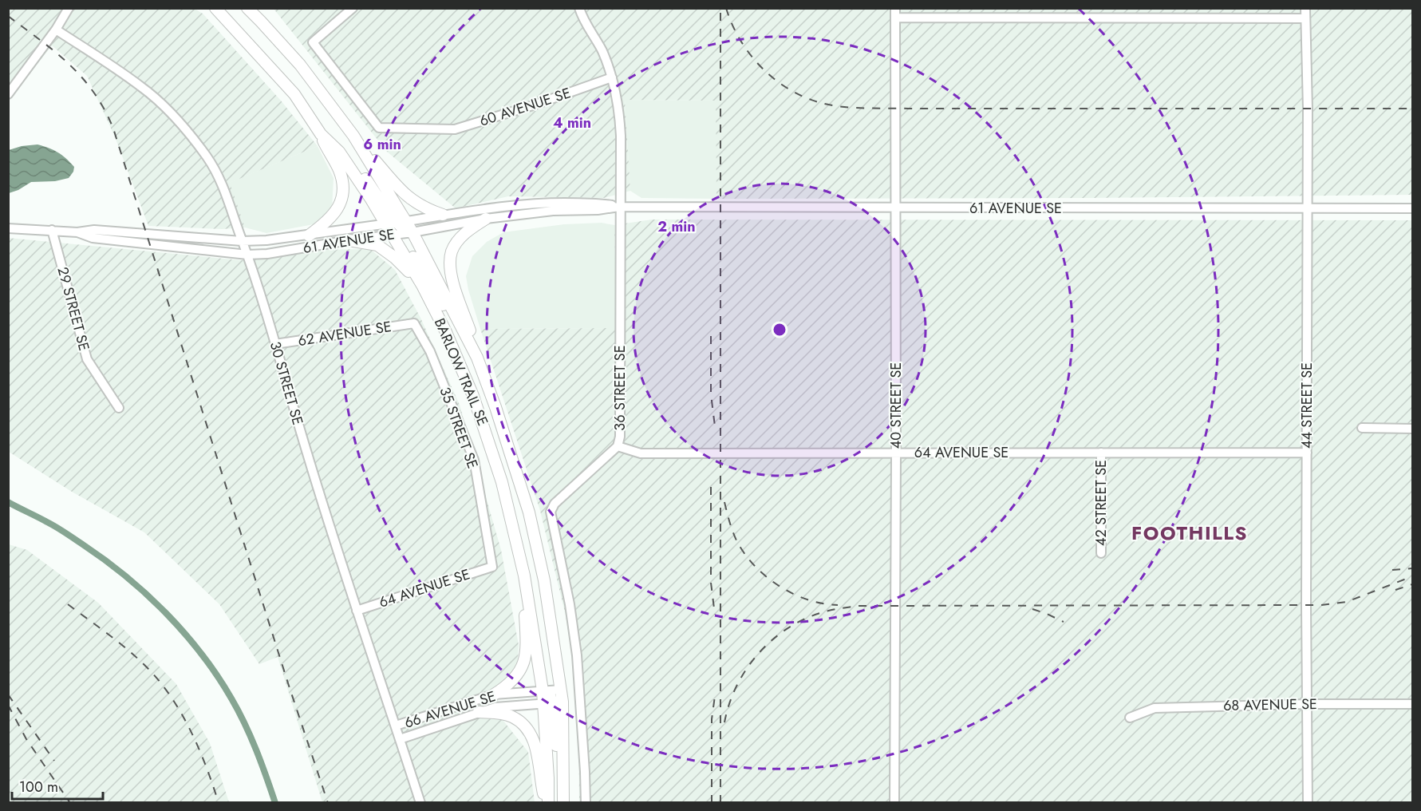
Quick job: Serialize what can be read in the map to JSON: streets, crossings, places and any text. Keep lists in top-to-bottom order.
{
  "streets": {
    "main road": ["BARLOW TRAIL SE"],
    "street": [
      "60 AVENUE SE",
      "61 AVENUE SE",
      "29 STREET SE",
      "62 AVENUE SE",
      "30 STREET SE",
      "36 STREET SE",
      "40 STREET SE",
      "44 STREET SE",
      "35 STREET SE",
      "64 AVENUE SE",
      "42 STREET SE",
      "68 AVENUE SE",
      "66 AVENUE SE"
    ]
  },
  "crossings": [
    ["60 AVENUE SE", "36 STREET SE"],
    ["61 AVENUE SE", "29 STREET SE"],
    ["61 AVENUE SE", "BARLOW TRAIL SE"],
    ["61 AVENUE SE", "30 STREET SE"],
    ["61 AVENUE SE", "36 STREET SE"],
    ["61 AVENUE SE", "40 STREET SE"],
    ["61 AVENUE SE", "44 STREET SE"],
    ["62 AVENUE SE", "30 STREET SE"],
    ["62 AVENUE SE", "35 STREET SE"],
    ["BARLOW TRAIL SE", "66 AVENUE SE"],
    ["30 STREET SE", "64 AVENUE SE"],
    ["30 STREET SE", "66 AVENUE SE"],
    ["36 STREET SE", "64 AVENUE SE"],
    ["40 STREET SE", "64 AVENUE SE"],
    ["44 STREET SE", "64 AVENUE SE"],
    ["44 STREET SE", "68 AVENUE SE"],
    ["35 STREET SE", "64 AVENUE SE"],
    ["64 AVENUE SE", "42 STREET SE"]
  ],
  "districts": ["FOOTHILLS"],
  "scale_bar": "100 m",
  "rings": ["4 min", "6 min", "2 min"]
}
